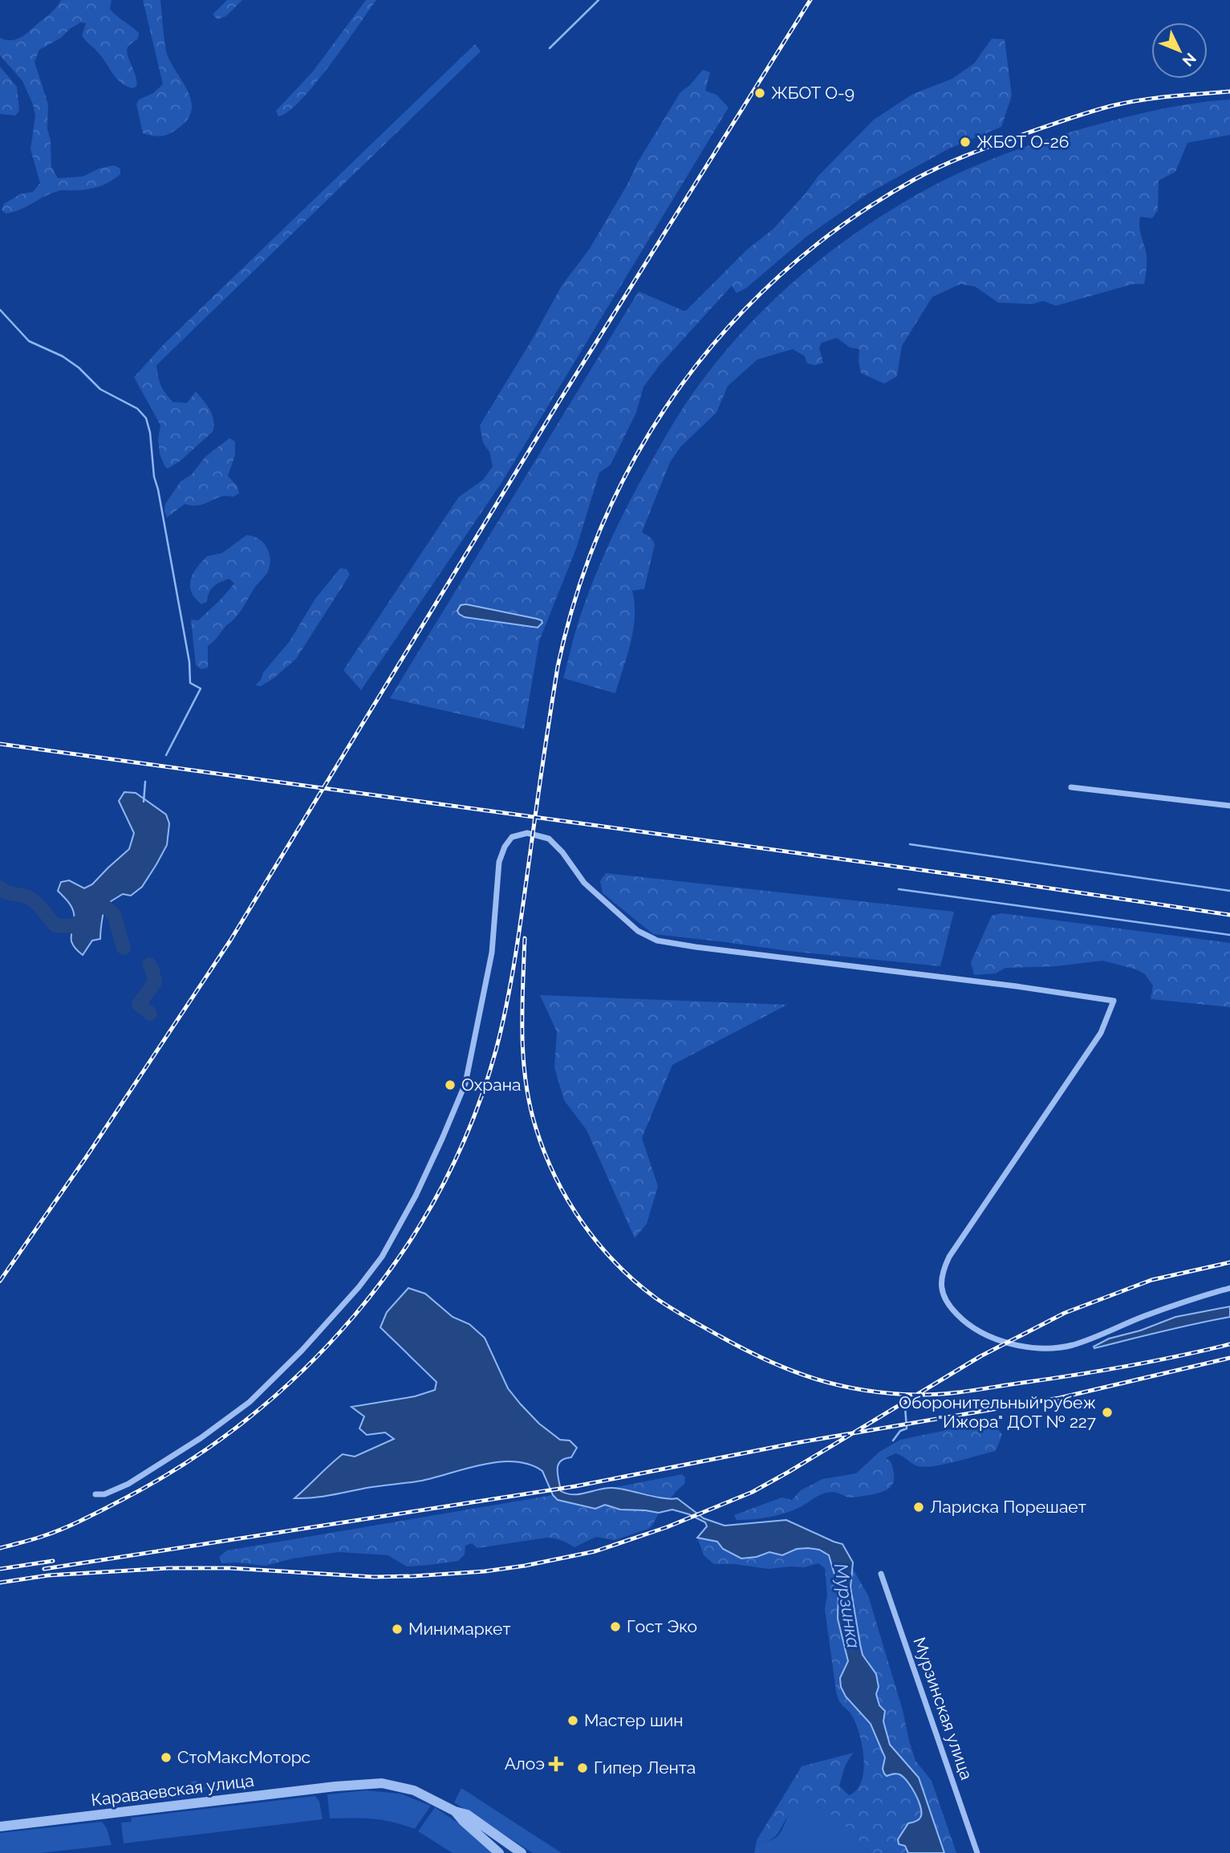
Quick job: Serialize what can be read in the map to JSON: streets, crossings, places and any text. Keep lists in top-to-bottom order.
{
  "streets": {
    "street": ["Мурзинская улица", "Караваевская улица"]
  },
  "water": ["Мурзинка"],
  "places": {
    "other": [
      "ЖБОТ О-9",
      "ЖБОТ О-26",
      "Охрана",
      "Оборонительный рубеж \"Ижора\" ДОТ № 227",
      "Лариска Порешает",
      "Гост Эко",
      "Минимаркет",
      "Мастер шин",
      "СтоМаксМоторс",
      "Гипер Лента"
    ],
    "health": ["Алоэ"]
  },
  "north": "bottom right"
}
